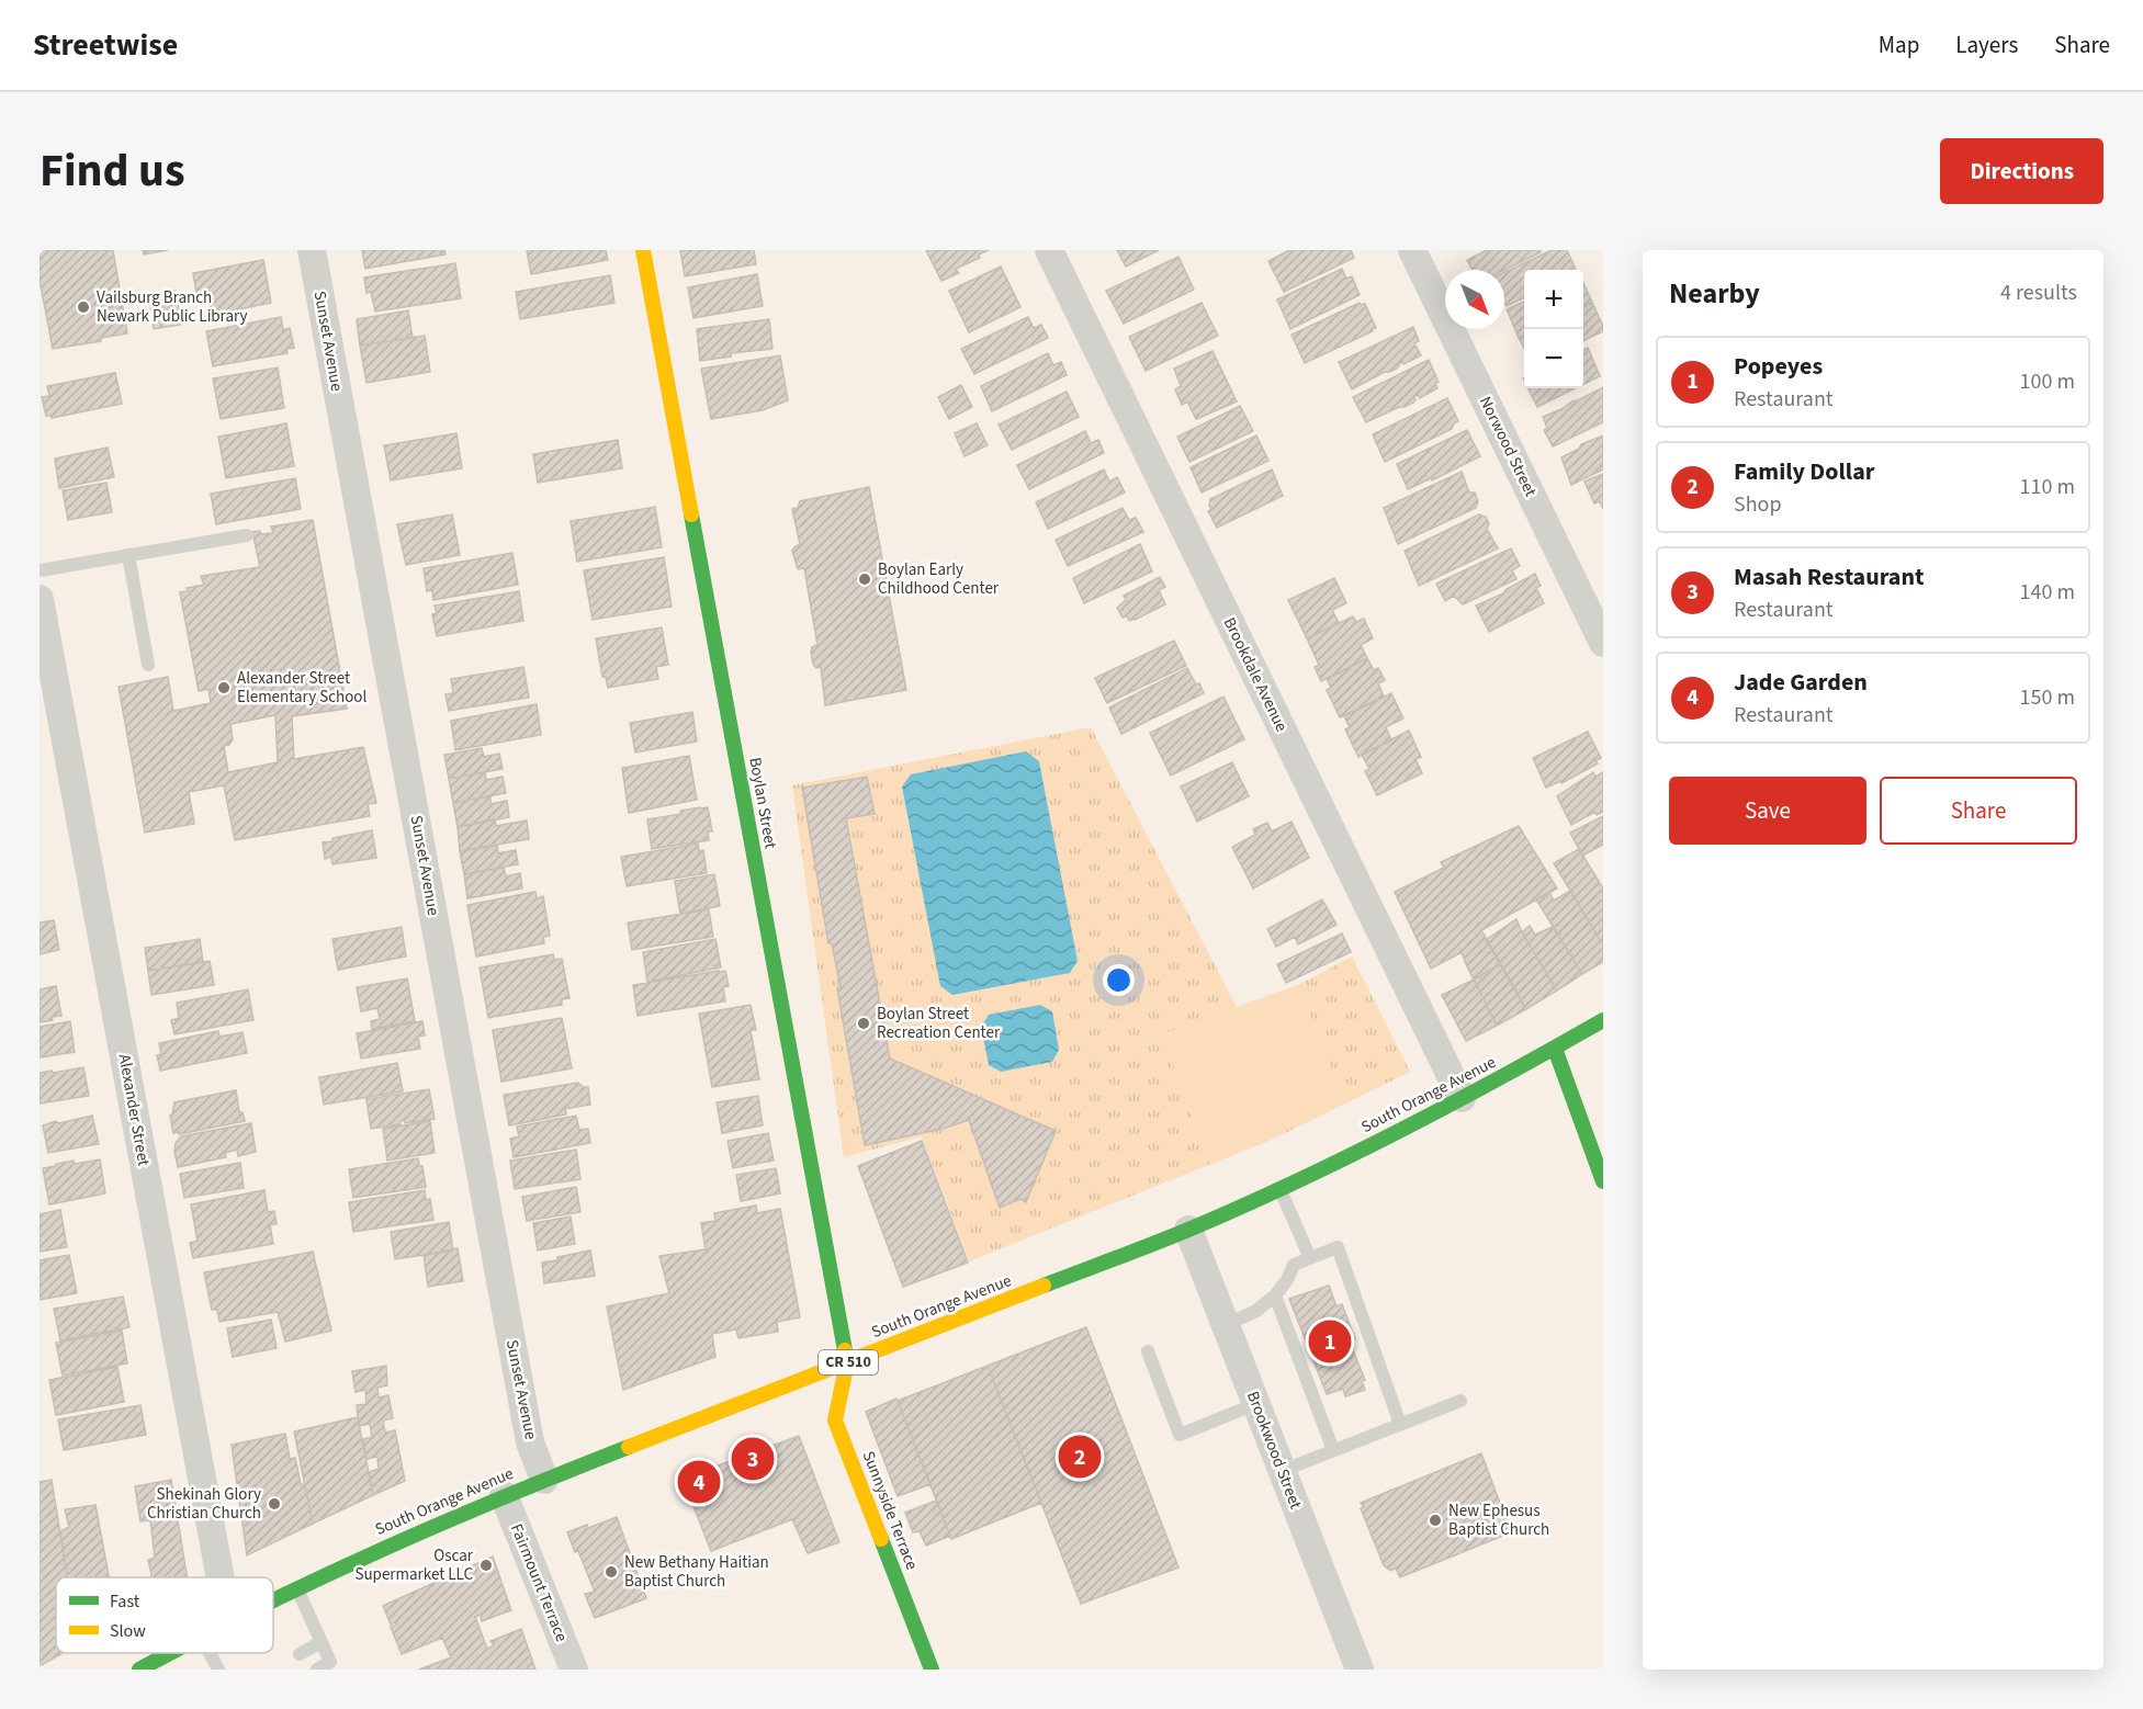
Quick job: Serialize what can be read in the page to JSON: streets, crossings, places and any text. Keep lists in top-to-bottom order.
{
  "streets": {
    "main road": [
      "Boylan Street",
      "South Orange Avenue",
      "CR 510",
      "Sunnyside Terrace"
    ],
    "street": [
      "Sunset Avenue",
      "Norwood Street",
      "Brookdale Avenue",
      "Alexander Street",
      "Brookwood Street",
      "Fairmount Terrace"
    ]
  },
  "crossings": [
    ["Sunset Avenue", "South Orange Avenue"],
    ["Brookdale Avenue", "South Orange Avenue"],
    ["Boylan Street", "South Orange Avenue"],
    ["Boylan Street", "Sunnyside Terrace"],
    ["South Orange Avenue", "Brookwood Street"],
    ["South Orange Avenue", "Sunnyside Terrace"],
    ["South Orange Avenue", "Fairmount Terrace"]
  ],
  "places": [
    "Vailsburg Branch Newark Public Library",
    "Boylan Early Childhood Center",
    "Alexander Street Elementary School",
    "Boylan Street Recreation Center",
    "Shekinah Glory Christian Church",
    "New Ephesus Baptist Church",
    "Oscar Supermarket LLC",
    "New Bethany Haitian Baptist Church"
  ],
  "legend": ["Fast", "Slow"],
  "north": "bottom right",
  "page": {
    "header": "Streetwise",
    "nav": ["Map", "Layers", "Share"],
    "title": "Find us",
    "buttons": [
      "Directions",
      ["Save", "Share"]
    ],
    "heading": ["Nearby", "4 results"],
    "map_buttons": ["+", "−"],
    "list": [
      {
        "mark": "1",
        "name": "Popeyes",
        "note": "Restaurant",
        "value": "100 m"
      },
      {
        "mark": "2",
        "name": "Family Dollar",
        "note": "Shop",
        "value": "110 m"
      },
      {
        "mark": "3",
        "name": "Masah Restaurant",
        "note": "Restaurant",
        "value": "140 m"
      },
      {
        "mark": "4",
        "name": "Jade Garden",
        "note": "Restaurant",
        "value": "150 m"
      }
    ],
    "pins": [
      "1",
      "2",
      "3",
      "4"
    ]
  }
}
